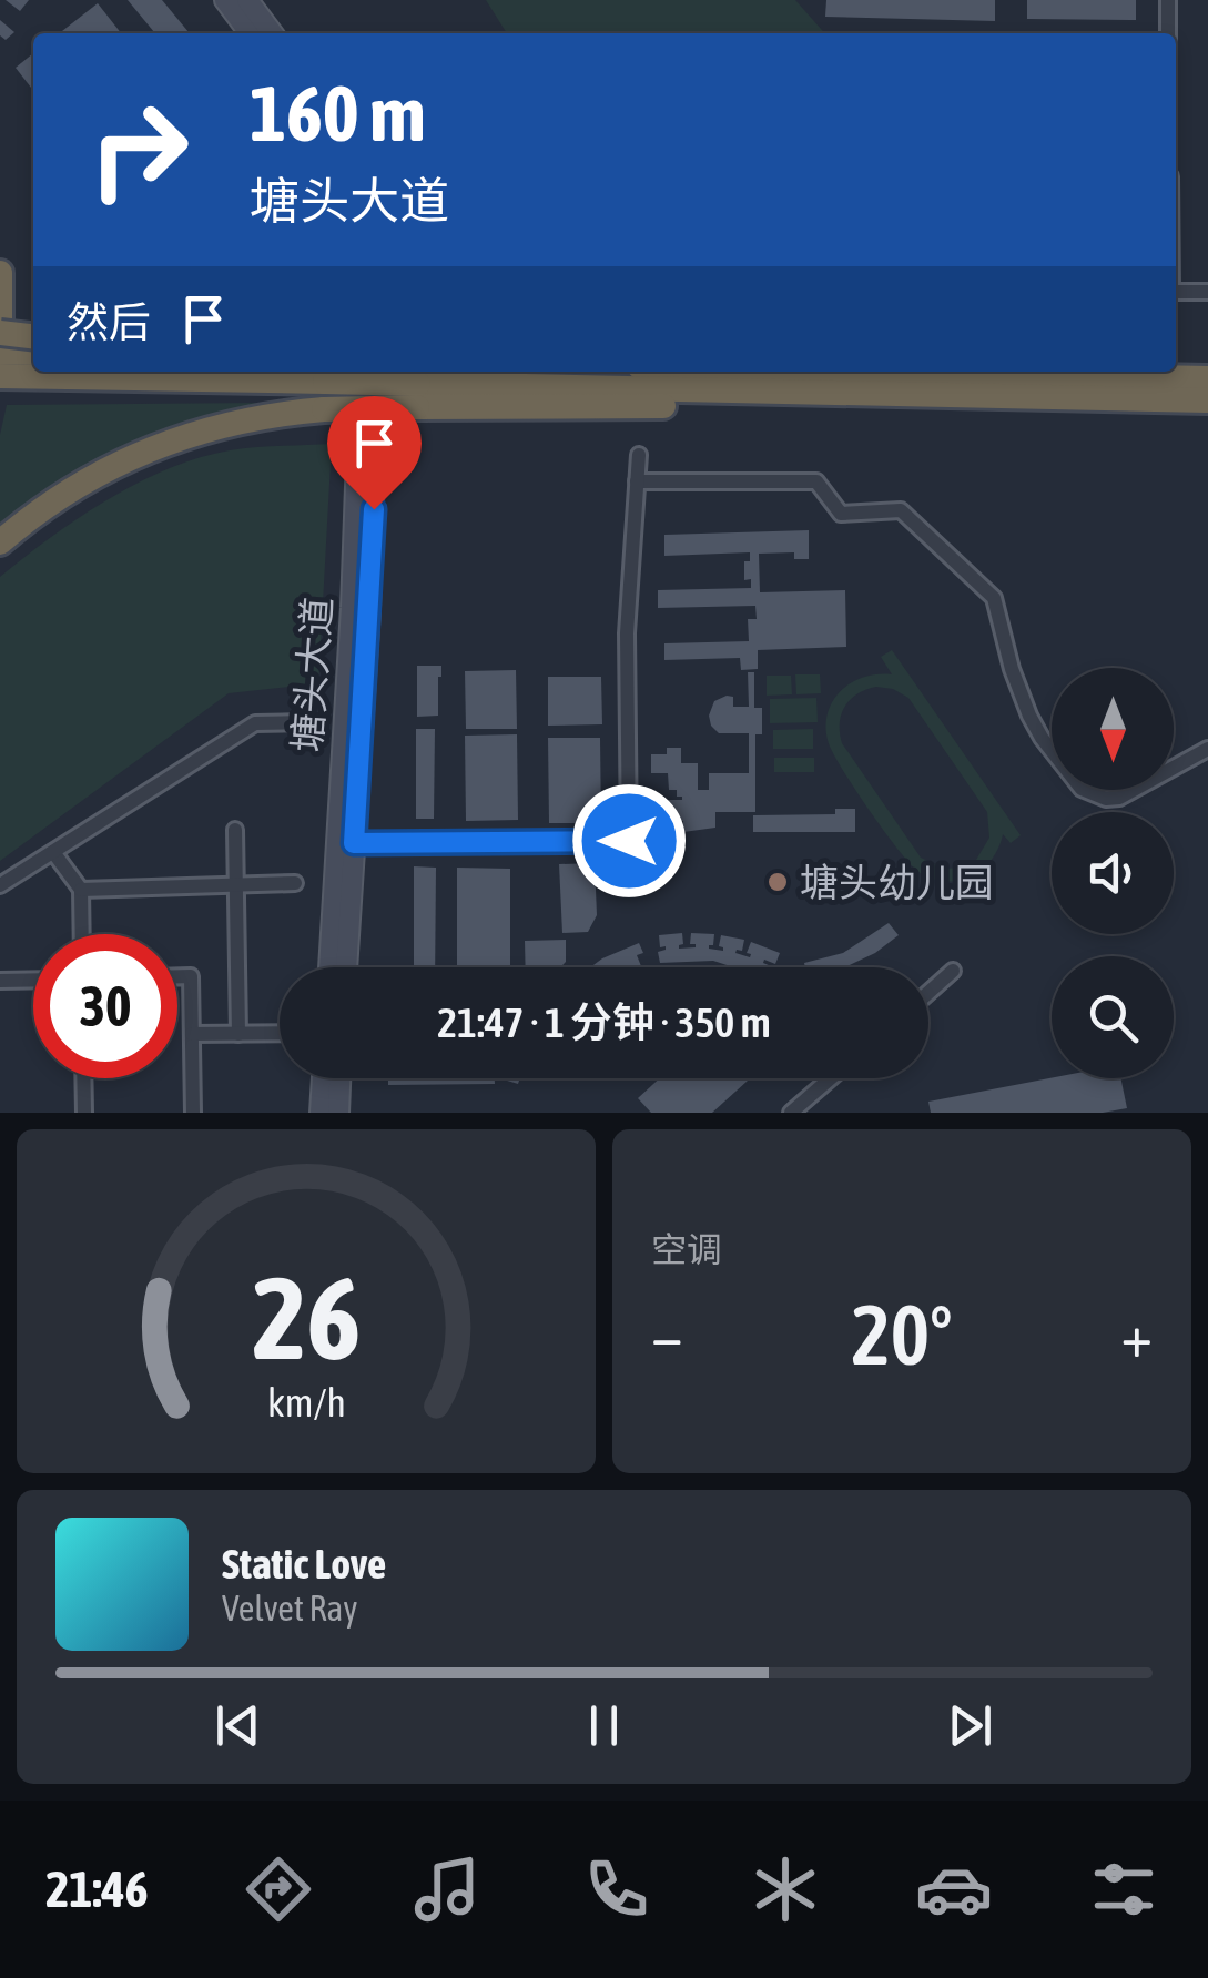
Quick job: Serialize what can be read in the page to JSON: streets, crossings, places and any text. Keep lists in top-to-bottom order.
{
  "streets": {
    "main road": ["塘头大道"]
  },
  "places": ["塘头幼儿园"],
  "north": "bottom",
  "page": {
    "turn": ["160 m", "塘头大道"],
    "then": "然后",
    "limit": "30",
    "trip": "21:47 · 1 分钟 · 350 m",
    "tile": "空调",
    "heat": ["−", "20°", "+"],
    "song": ["Static Love", "Velvet Ray"],
    "tabs": "21:46",
    "gauge": ["26", "km/h"]
  }
}
